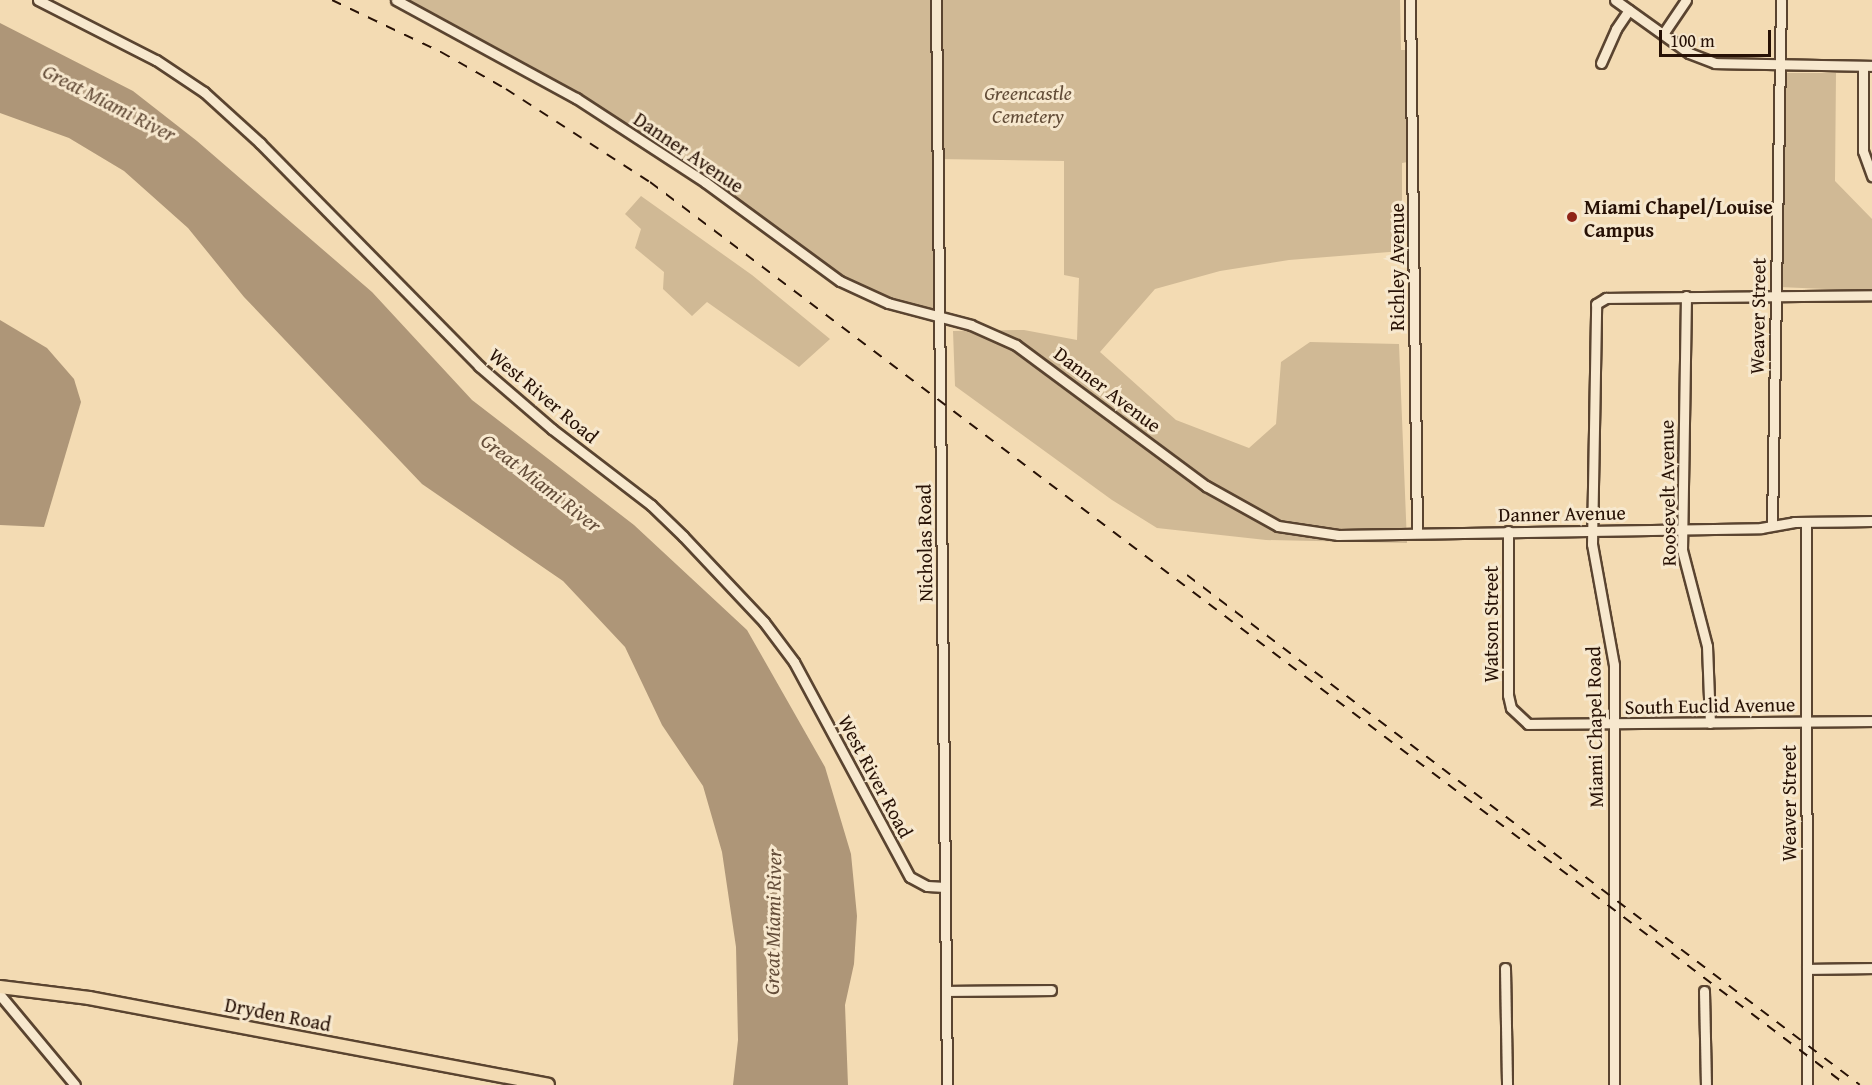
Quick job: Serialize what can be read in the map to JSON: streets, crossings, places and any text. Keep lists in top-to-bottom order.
{
  "streets": {
    "main road": ["Dryden Road"],
    "street": [
      "Danner Avenue",
      "Richley Avenue",
      "Weaver Street",
      "West River Road",
      "Roosevelt Avenue",
      "Nicholas Road",
      "Watson Street",
      "South Euclid Avenue",
      "Miami Chapel Road"
    ]
  },
  "crossings": [
    ["Danner Avenue", "Richley Avenue"],
    ["Danner Avenue", "Weaver Street"],
    ["Danner Avenue", "Roosevelt Avenue"],
    ["Danner Avenue", "Nicholas Road"],
    ["Danner Avenue", "Watson Street"],
    ["Danner Avenue", "Miami Chapel Road"],
    ["Weaver Street", "South Euclid Avenue"],
    ["West River Road", "Nicholas Road"],
    ["Roosevelt Avenue", "South Euclid Avenue"],
    ["Roosevelt Avenue", "Miami Chapel Road"],
    ["Watson Street", "South Euclid Avenue"],
    ["South Euclid Avenue", "Miami Chapel Road"]
  ],
  "water": ["Great Miami River"],
  "parks": ["Greencastle Cemetery"],
  "places": ["Miami Chapel/Louise Campus"],
  "scale_bar": "100 m"
}
